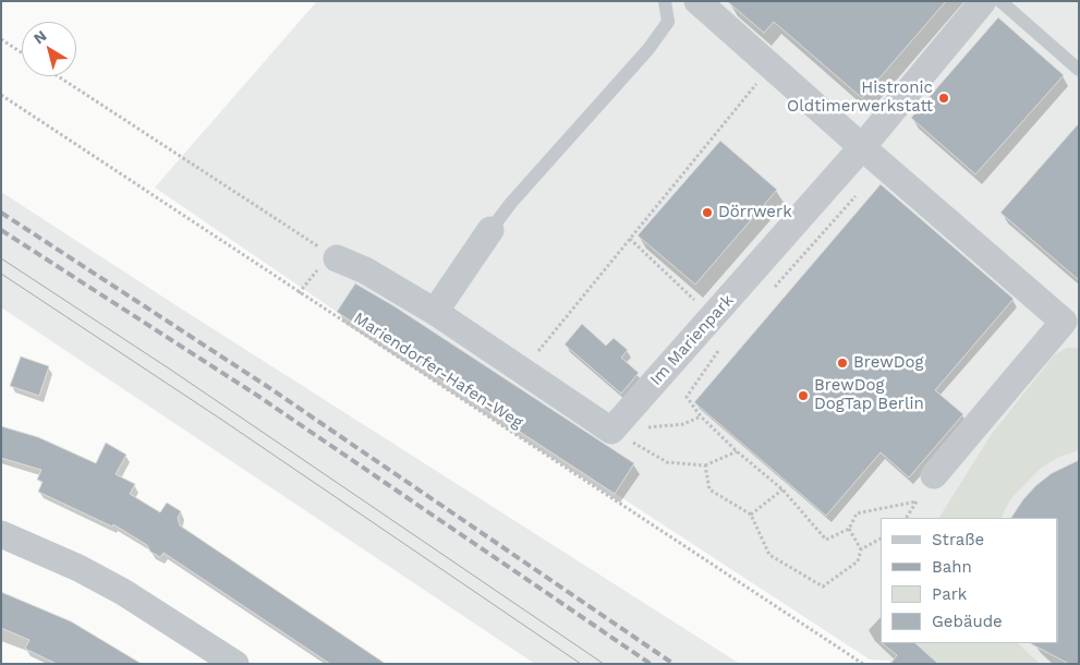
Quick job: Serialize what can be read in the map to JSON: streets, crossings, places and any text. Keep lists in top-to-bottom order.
{
  "streets": {
    "street": ["Im Marienpark"],
    "path": ["Mariendorfer-Hafen-Weg"]
  },
  "places": [
    "Histronic Oldtimerwerkstatt",
    "Dörrwerk",
    "BrewDog",
    "BrewDog DogTap Berlin"
  ],
  "legend": [
    "Straße",
    "Bahn",
    "Park",
    "Gebäude"
  ],
  "north": "top left"
}
